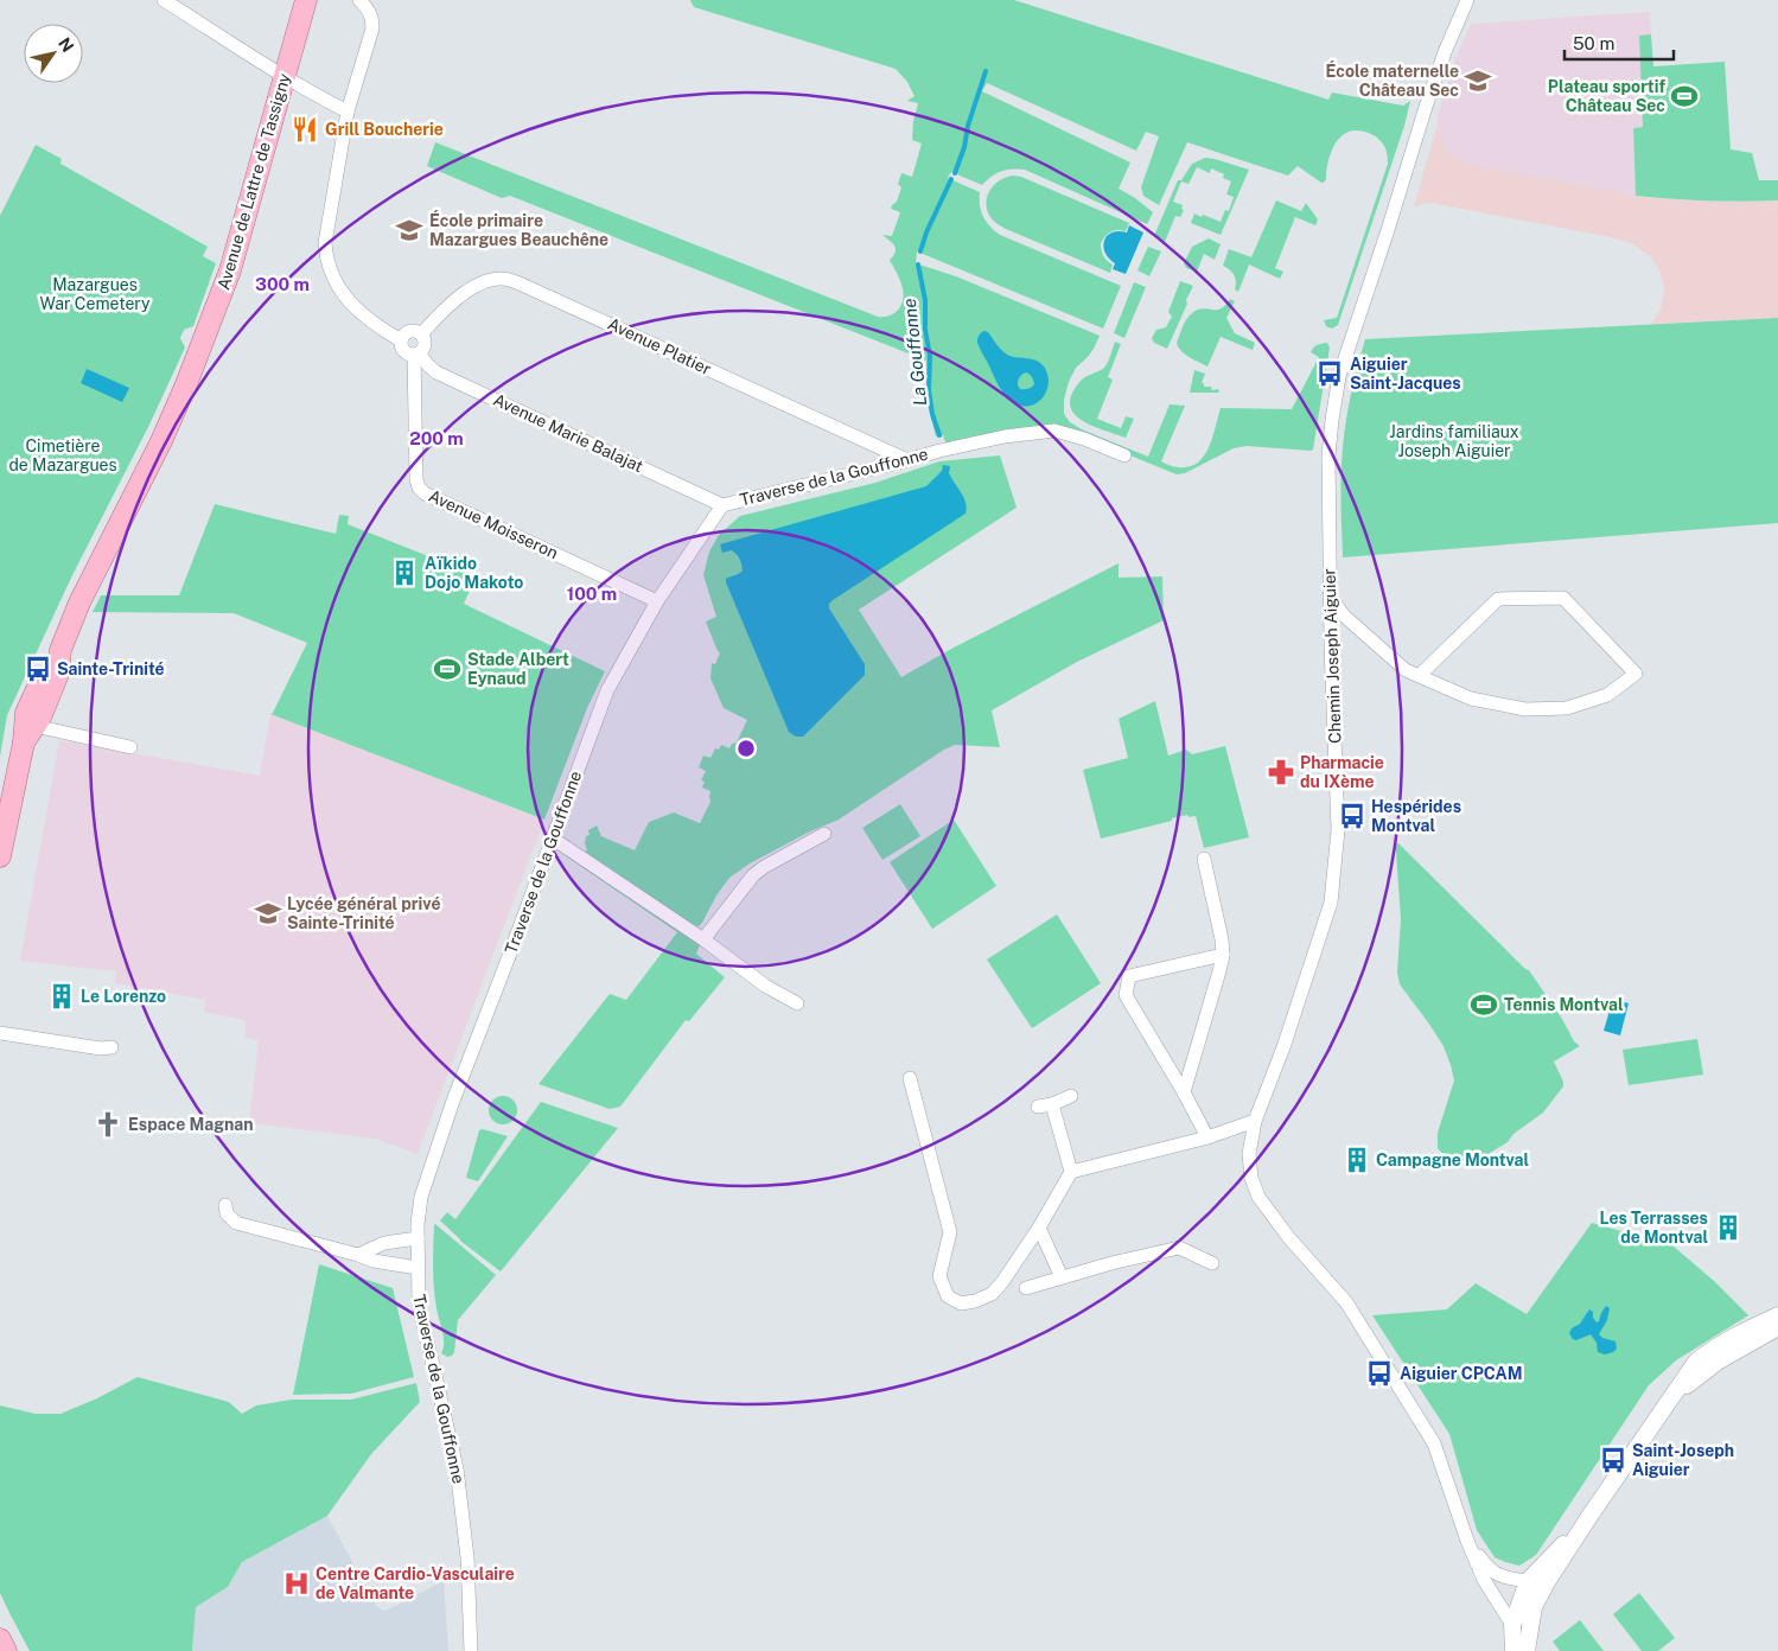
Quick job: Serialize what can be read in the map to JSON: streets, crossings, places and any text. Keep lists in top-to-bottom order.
{
  "streets": {
    "main road": ["Avenue de Lattre de Tassigny"],
    "street": [
      "Avenue Platier",
      "Avenue Marie Balajat",
      "Traverse de la Gouffonne",
      "Avenue Moisseron",
      "Chemin Joseph Aiguier"
    ]
  },
  "crossings": [
    ["Avenue Platier", "Avenue Marie Balajat"],
    ["Avenue Platier", "Traverse de la Gouffonne"],
    ["Avenue Platier", "Avenue Moisseron"],
    ["Avenue Marie Balajat", "Traverse de la Gouffonne"],
    ["Avenue Marie Balajat", "Avenue Moisseron"],
    ["Traverse de la Gouffonne", "Avenue Moisseron"]
  ],
  "water": ["La Gouffonne"],
  "parks": ["Mazargues War Cemetery", "Jardins familiaux Joseph Aiguier", "Cimetière de Mazargues"],
  "places": {
    "school or university": ["École maternelle Château Sec", "École primaire Mazargues Beauchêne", "Lycée général privé Sainte-Trinité"],
    "sports": ["Plateau sportif Château Sec", "Stade Albert Eynaud", "Tennis Montval"],
    "restaurant": ["Grill Boucherie"],
    "bus stop": [
      "Aiguier Saint-Jacques",
      "Sainte-Trinité",
      "Hespérides Montval",
      "Aiguier CPCAM",
      "Saint-Joseph Aiguier"
    ],
    "building": [
      "Aïkido Dojo Makoto",
      "Le Lorenzo",
      "Campagne Montval",
      "Les Terrasses de Montval"
    ],
    "pharmacy": ["Pharmacie du IXème"],
    "church": ["Espace Magnan"],
    "hospital": ["Centre Cardio-Vasculaire de Valmante"]
  },
  "scale_bar": "50 m",
  "north": "top right",
  "rings": ["300 m", "200 m", "100 m"]
}
